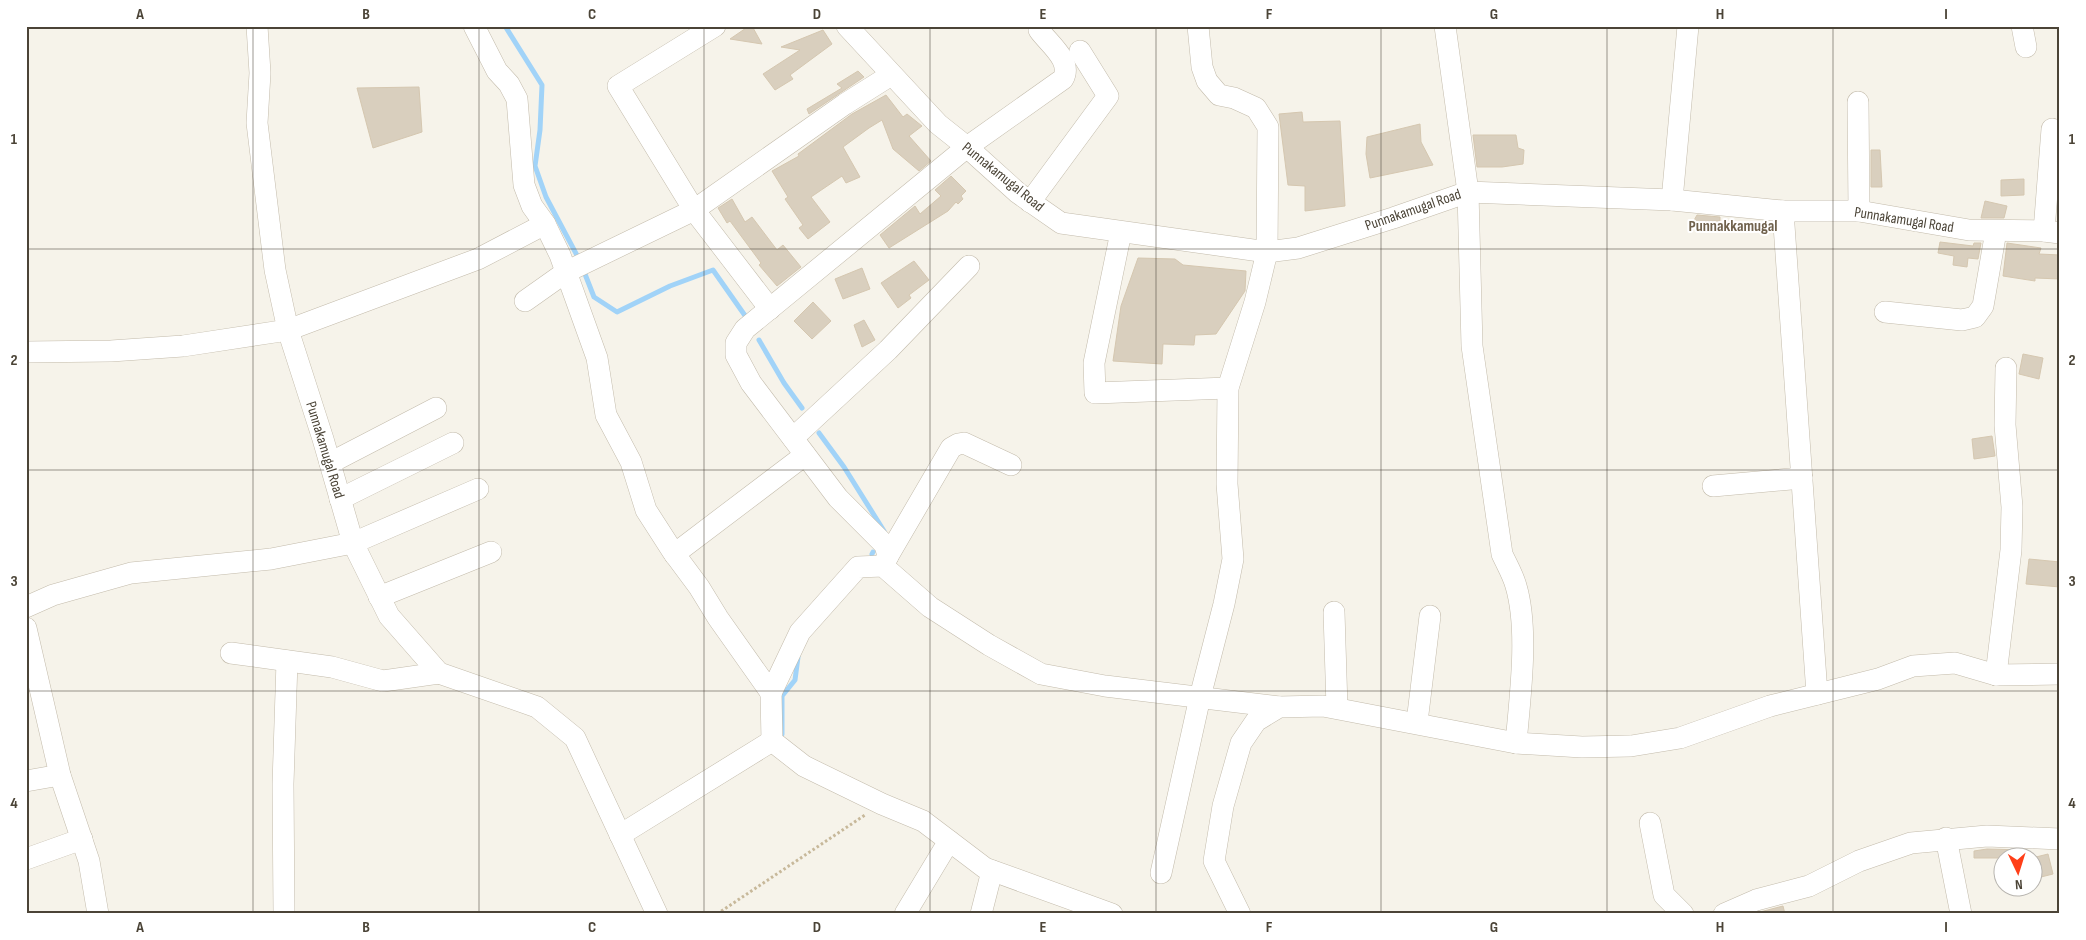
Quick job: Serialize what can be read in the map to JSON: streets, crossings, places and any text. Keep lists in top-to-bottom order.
{
  "streets": {
    "street": ["Punnakamugal Road"]
  },
  "districts": ["Punnakkamugal"],
  "north": "bottom",
  "grid": {
    "columns": [
      "A",
      "B",
      "C",
      "D",
      "E",
      "F",
      "G",
      "H",
      "I"
    ],
    "rows": [
      "1",
      "2",
      "3",
      "4"
    ]
  }
}
